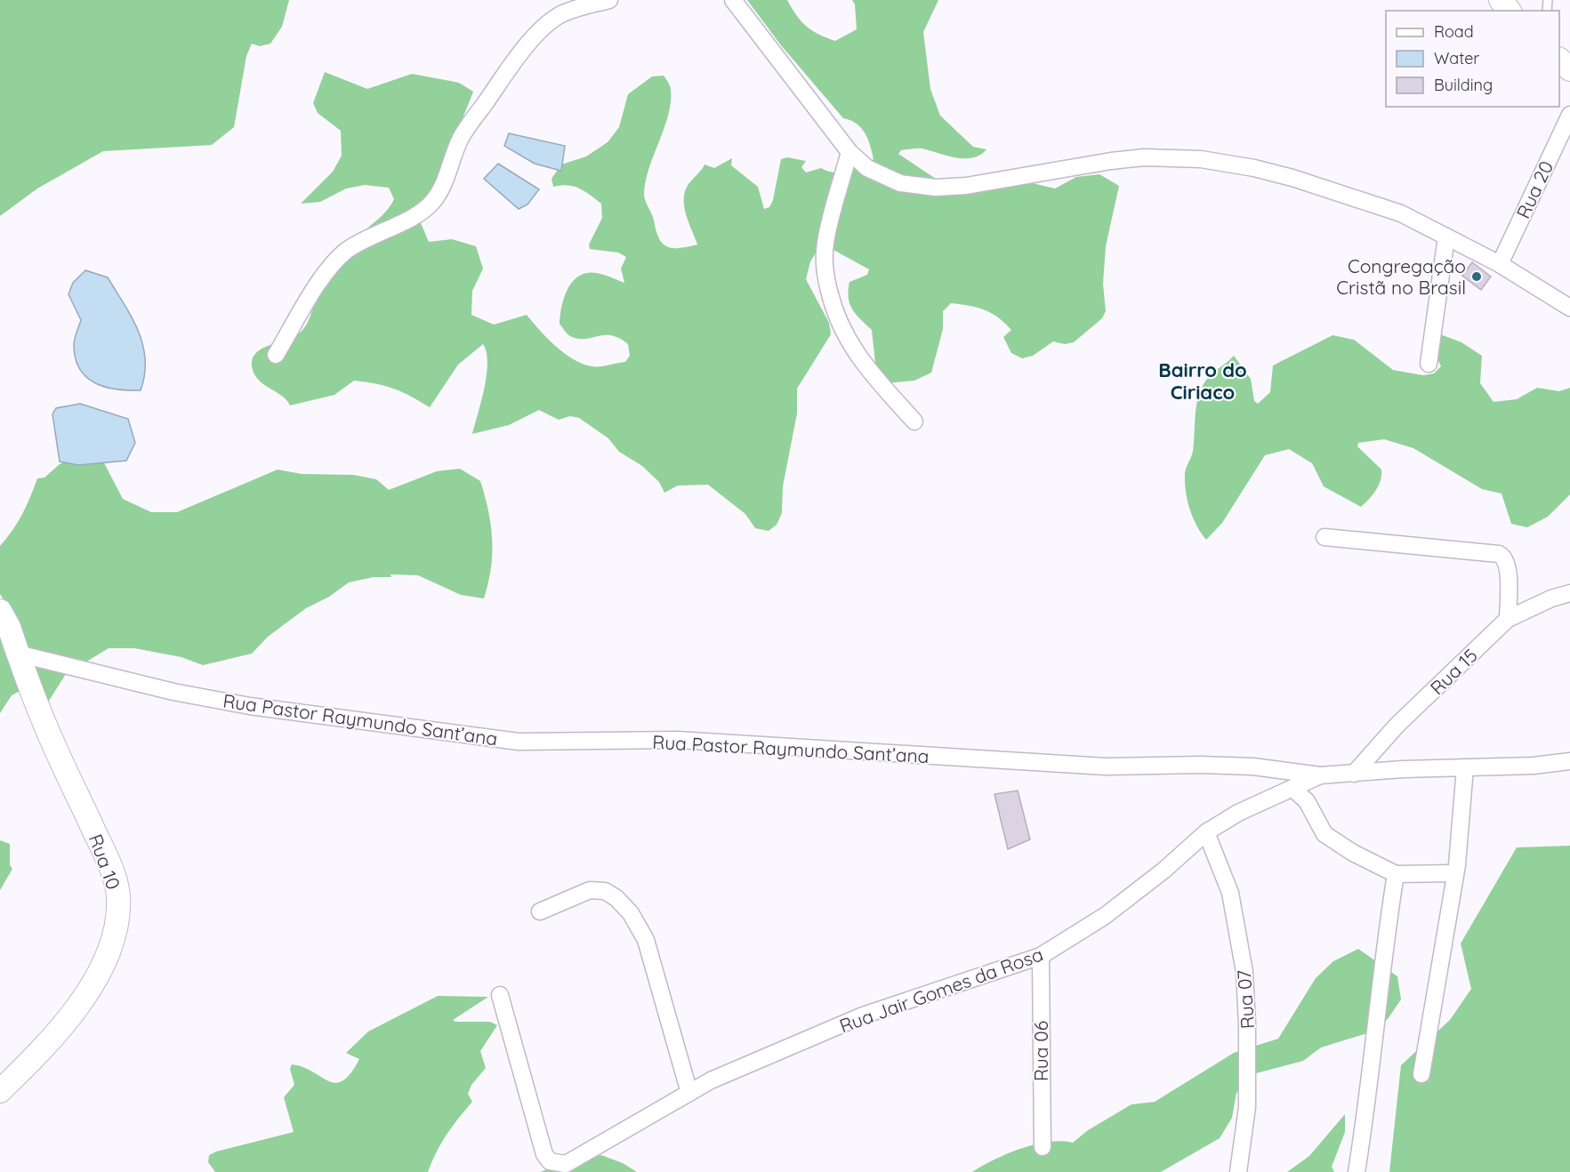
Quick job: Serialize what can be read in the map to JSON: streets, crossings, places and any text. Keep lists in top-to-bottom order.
{
  "streets": {
    "street": [
      "Rua 20",
      "Rua 15",
      "Rua Pastor Raymundo Sant’ana",
      "Rua 10",
      "Rua Jair Gomes da Rosa",
      "Rua 07",
      "Rua 06"
    ]
  },
  "crossings": [
    ["Rua 15", "Rua Pastor Raymundo Sant’ana"],
    ["Rua Pastor Raymundo Sant’ana", "Rua 10"],
    ["Rua Pastor Raymundo Sant’ana", "Rua Jair Gomes da Rosa"],
    ["Rua Jair Gomes da Rosa", "Rua 07"],
    ["Rua Jair Gomes da Rosa", "Rua 06"]
  ],
  "districts": ["Bairro do Ciriaco"],
  "places": ["Congregação Cristã no Brasil"],
  "legend": ["Road", "Water", "Building"]
}
